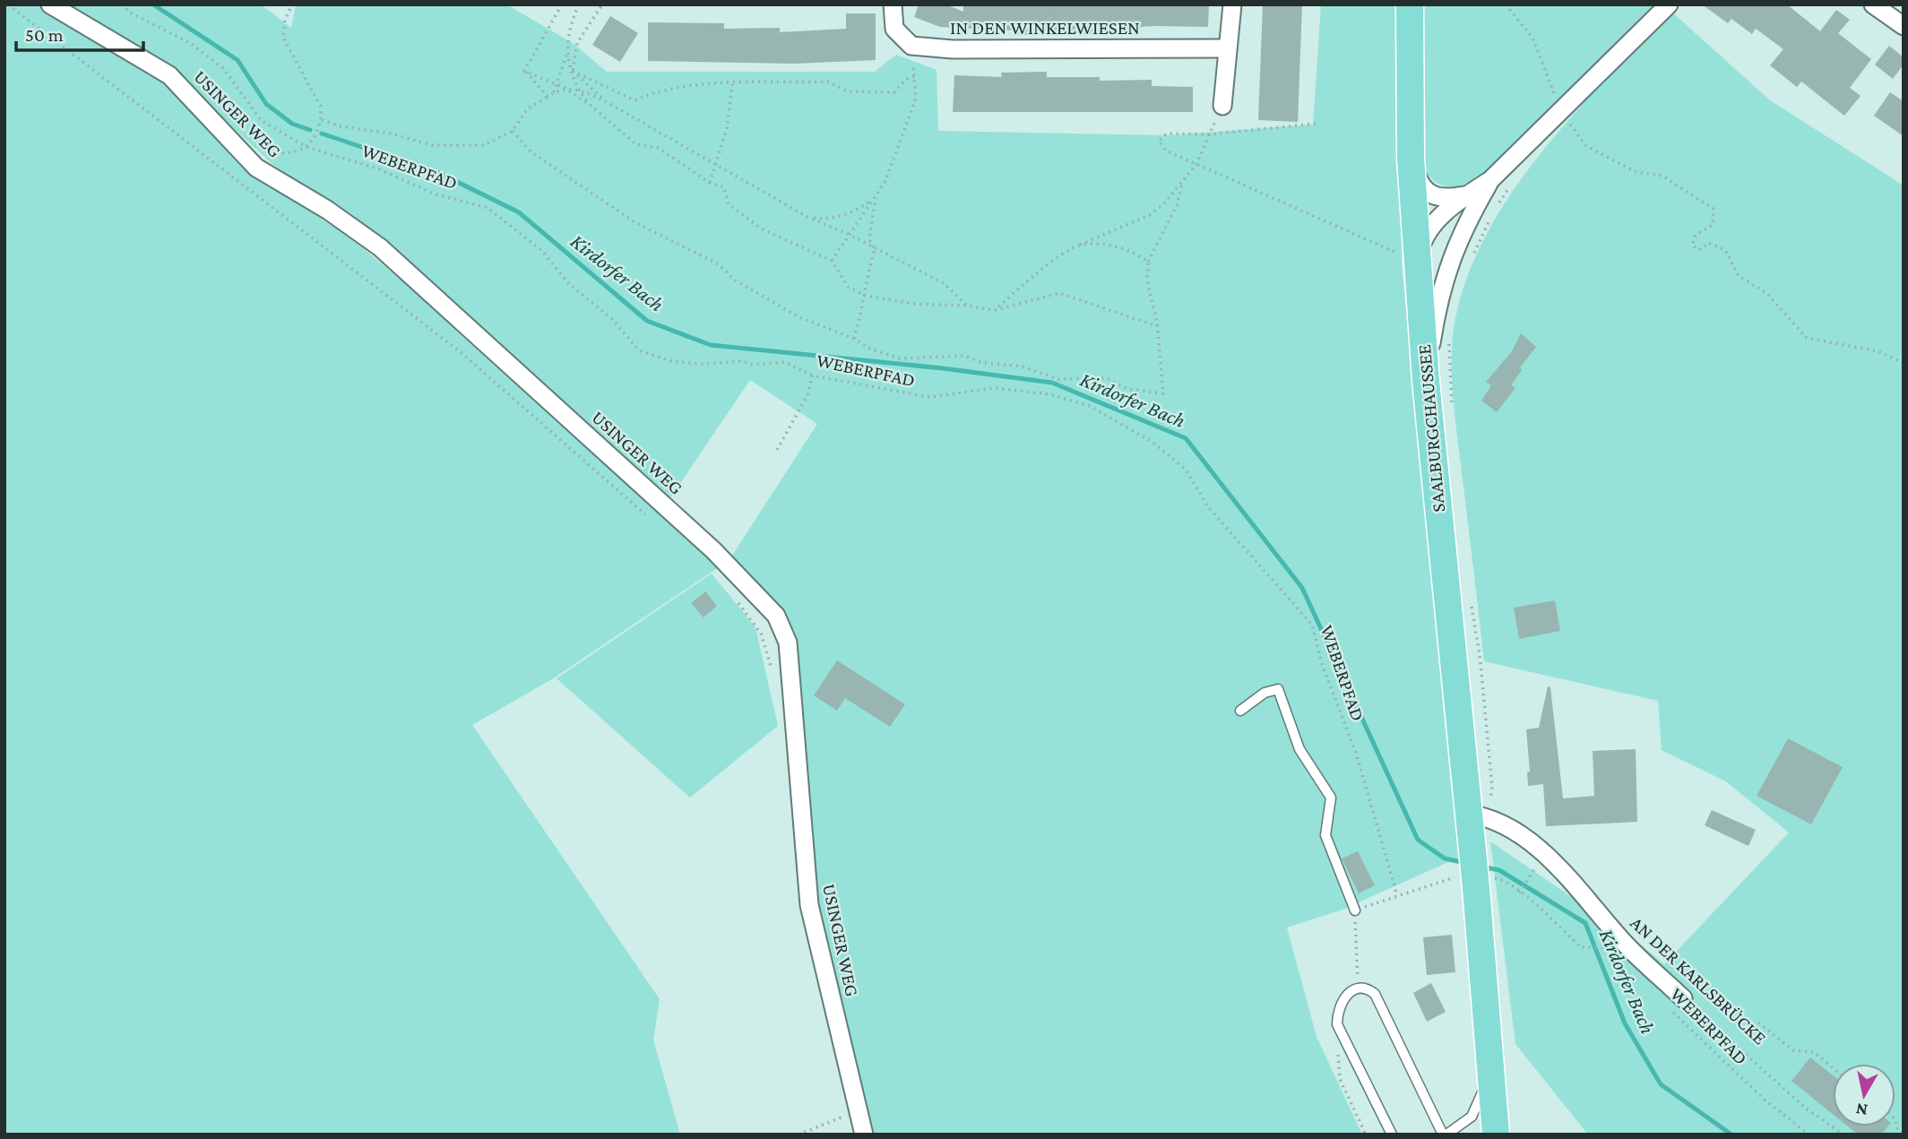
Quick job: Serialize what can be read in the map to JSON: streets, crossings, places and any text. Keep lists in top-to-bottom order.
{
  "streets": {
    "main road": ["SAALBURGCHAUSSEE"],
    "street": ["IN DEN WINKELWIESEN", "USINGER WEG", "AN DER KARLSBRÜCKE"],
    "path": ["WEBERPFAD"]
  },
  "crossings": [
    ["WEBERPFAD", "AN DER KARLSBRÜCKE"],
    ["SAALBURGCHAUSSEE", "AN DER KARLSBRÜCKE"]
  ],
  "water": ["Kirdorfer Bach"],
  "scale_bar": "50 m",
  "north": "bottom"
}
